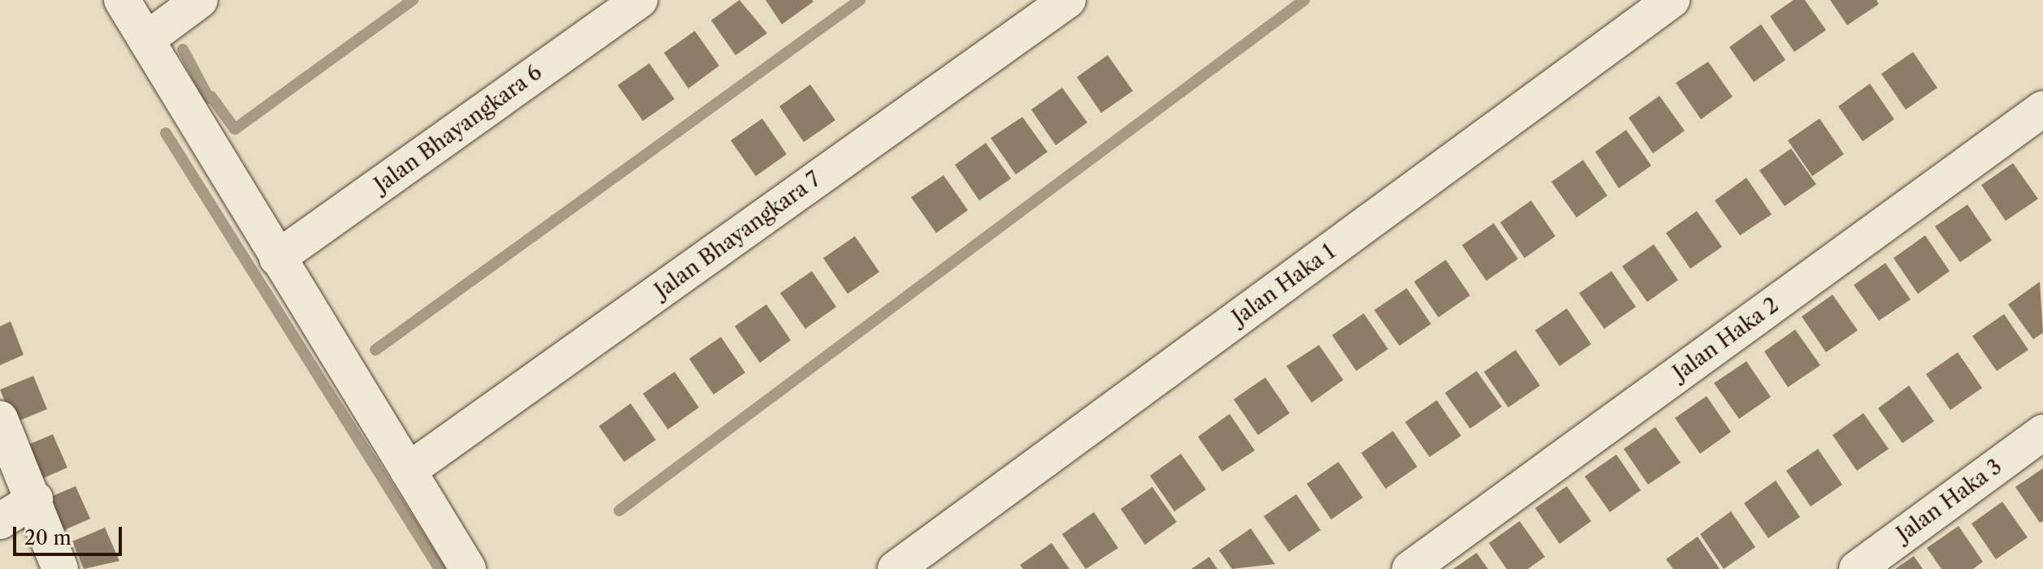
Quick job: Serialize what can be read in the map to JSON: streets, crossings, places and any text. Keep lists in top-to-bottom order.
{
  "streets": {
    "street": [
      "Jalan Bhayangkara 6",
      "Jalan Bhayangkara 7",
      "Jalan Haka 1",
      "Jalan Haka 2",
      "Jalan Haka 3"
    ]
  },
  "scale_bar": "20 m"
}
